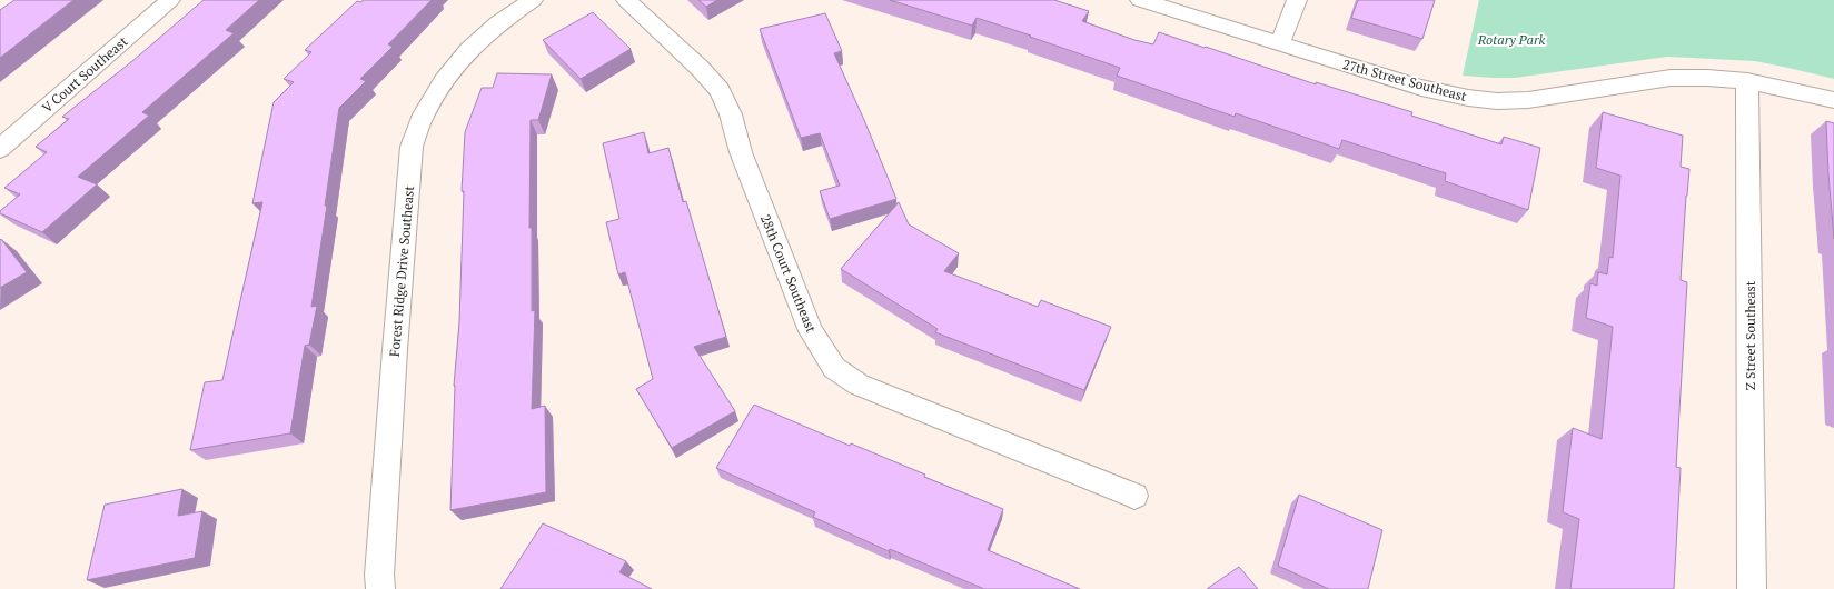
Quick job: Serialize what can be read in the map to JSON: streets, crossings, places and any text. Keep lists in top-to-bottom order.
{
  "streets": {
    "street": [
      "V Court Southeast",
      "27th Street Southeast",
      "Forest Ridge Drive Southeast",
      "28th Court Southeast",
      "Z Street Southeast"
    ]
  },
  "crossings": [
    ["27th Street Southeast", "Z Street Southeast"]
  ],
  "parks": ["Rotary Park"]
}
